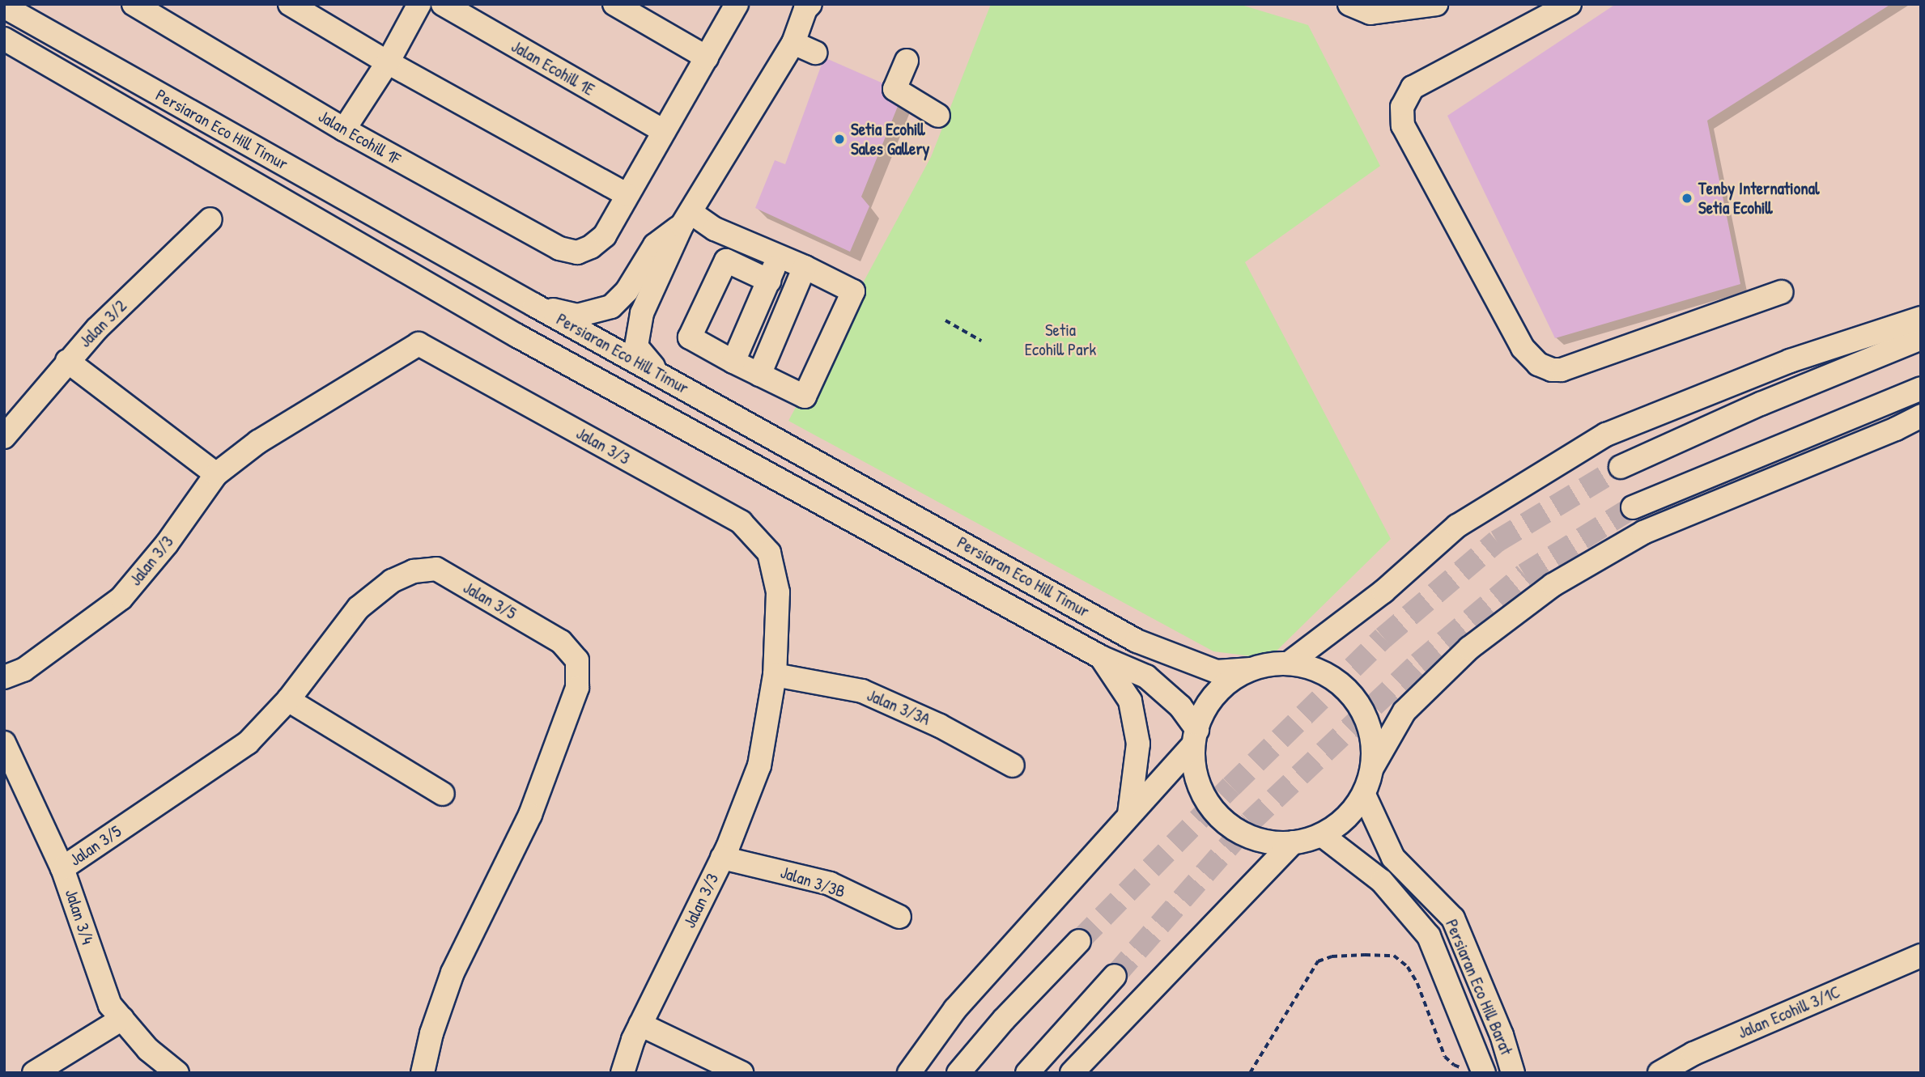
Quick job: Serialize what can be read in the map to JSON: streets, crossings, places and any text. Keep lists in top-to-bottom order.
{
  "streets": {
    "street": [
      "Jalan Ecohill 1E",
      "Persiaran Eco Hill Timur",
      "Jalan Ecohill 1F",
      "Jalan 3/2",
      "Jalan 3/3",
      "Jalan 3/5",
      "Jalan 3/3A",
      "Jalan 3/3B",
      "Jalan 3/4",
      "Persiaran Eco Hill Barat",
      "Jalan Ecohill 3/1C"
    ]
  },
  "crossings": [
    ["Persiaran Eco Hill Timur", "Persiaran Eco Hill Barat"],
    ["Jalan 3/3", "Jalan 3/3A"],
    ["Jalan 3/3", "Jalan 3/3B"],
    ["Jalan 3/5", "Jalan 3/4"]
  ],
  "parks": ["Setia Ecohill Park"],
  "places": ["Setia Ecohill Sales Gallery", "Tenby International Setia Ecohill"]
}
